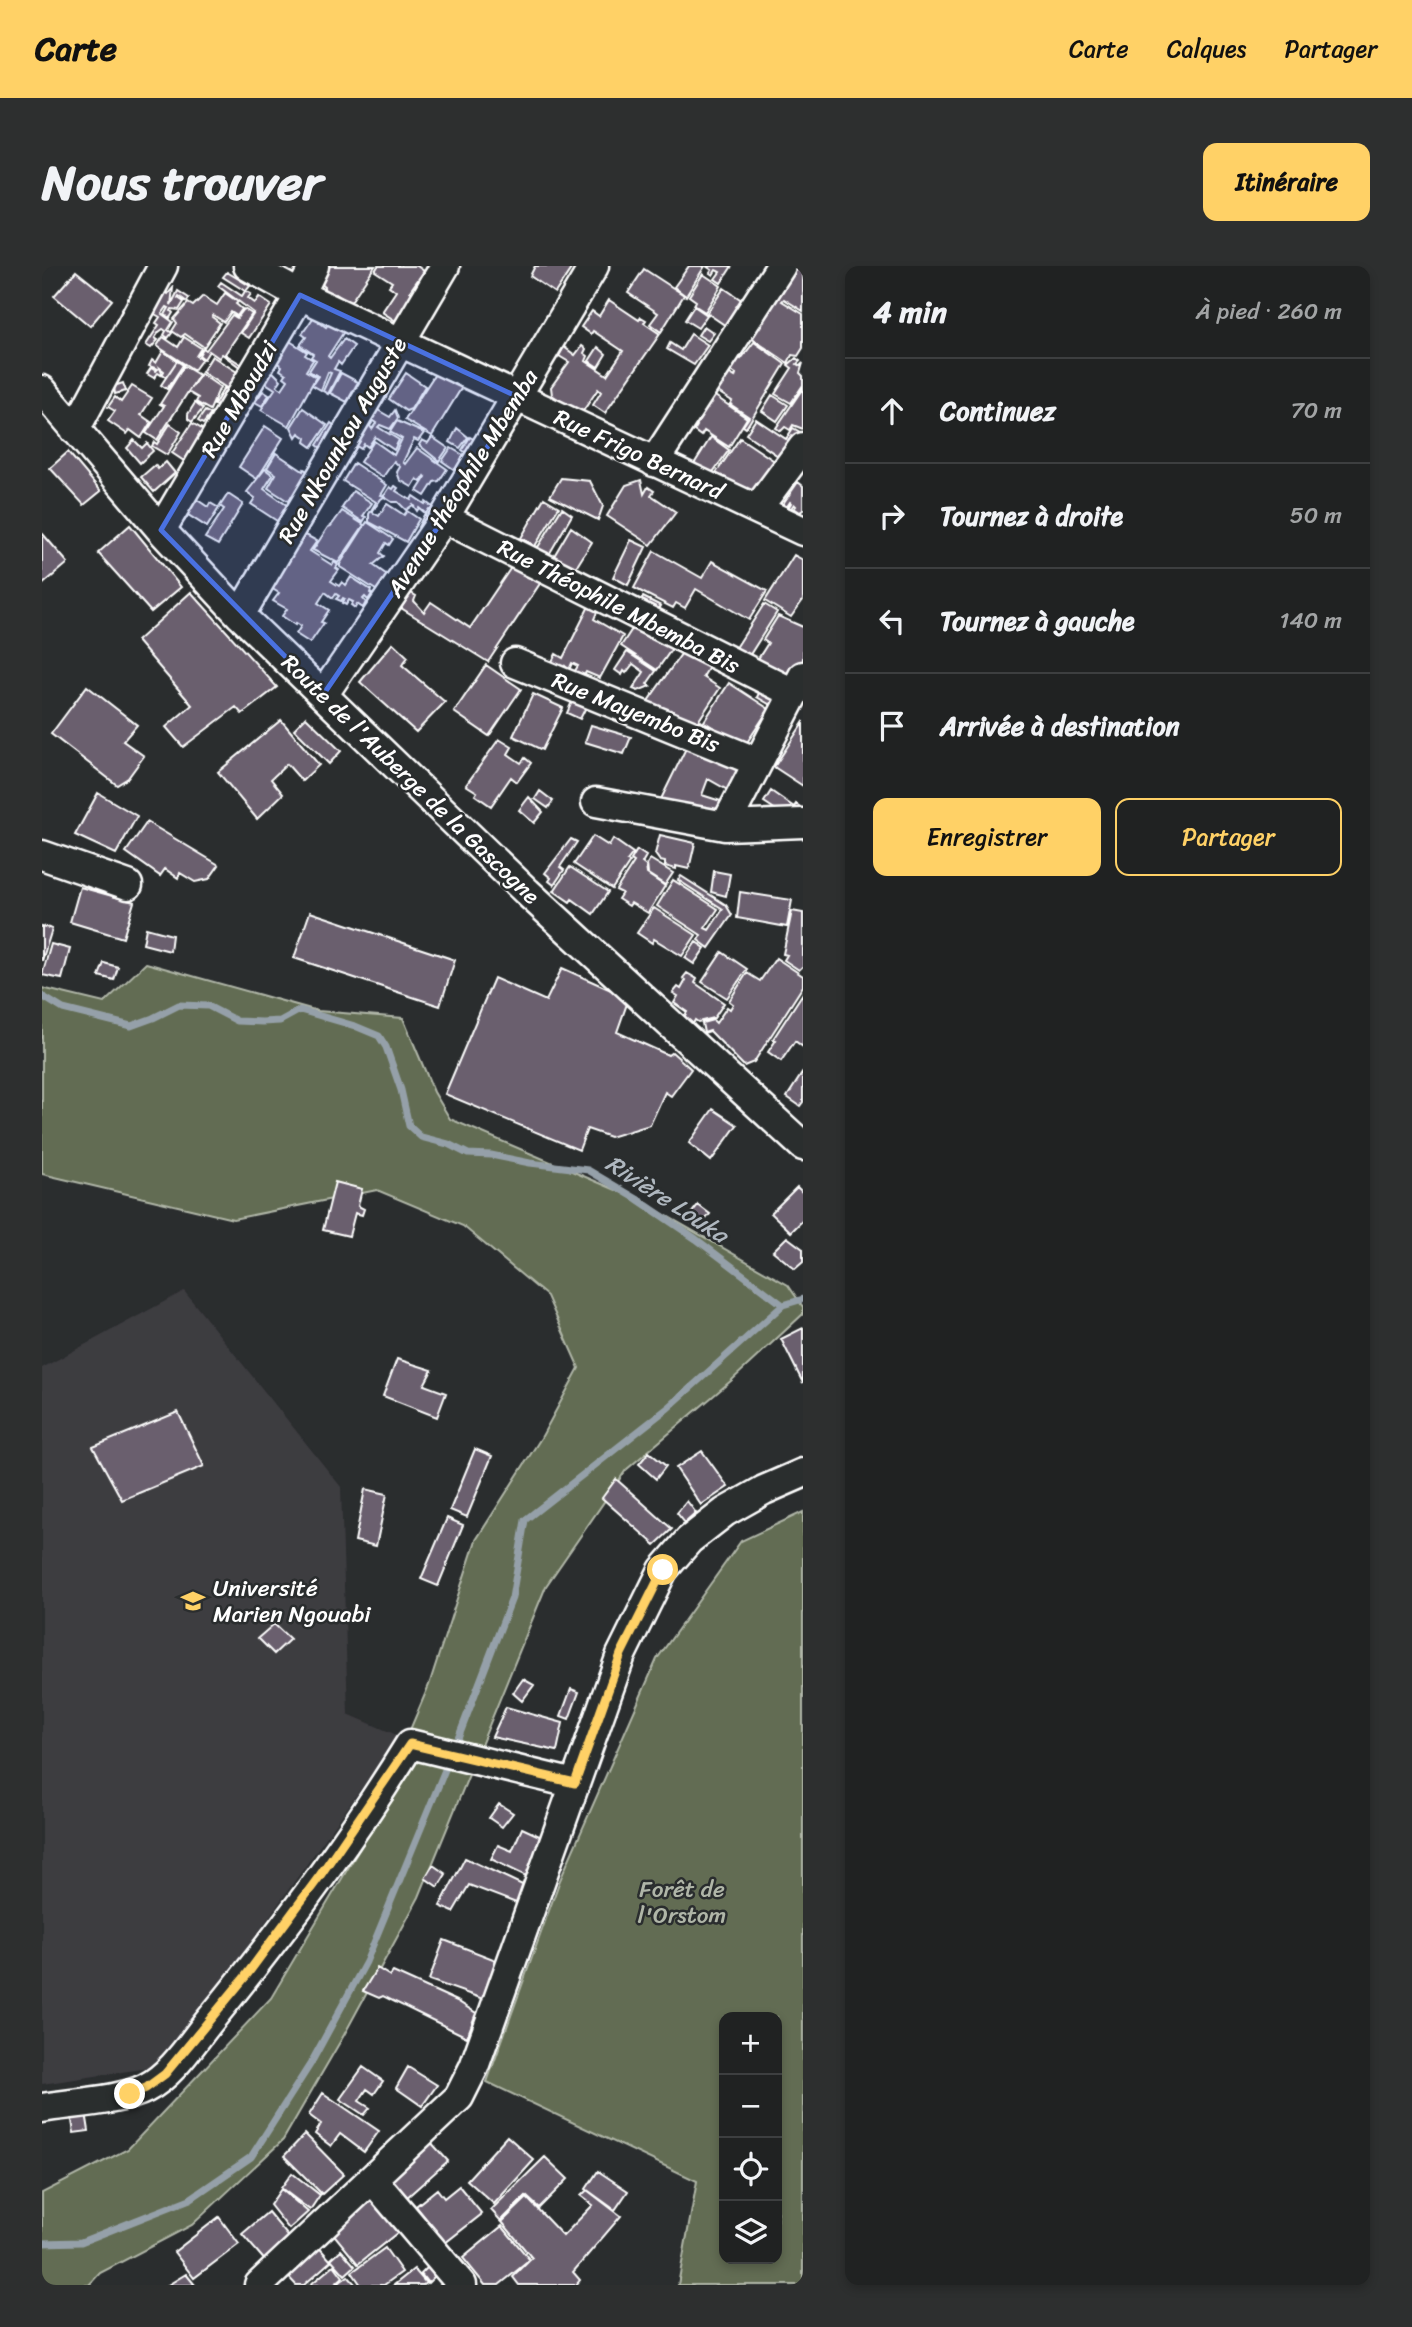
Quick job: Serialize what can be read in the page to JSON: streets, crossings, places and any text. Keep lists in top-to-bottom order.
{
  "streets": {
    "street": [
      "Rue Mboudzi",
      "Rue Nkounkou Auguste",
      "Rue Frigo Bernard",
      "Avenue théophile Mbemba",
      "Rue Théophile Mbemba Bis",
      "Rue Mayembo Bis",
      "Route de l'Auberge de la Gascogne"
    ]
  },
  "crossings": [
    ["Rue Mboudzi", "Rue Frigo Bernard"],
    ["Rue Mboudzi", "Route de l'Auberge de la Gascogne"],
    ["Rue Nkounkou Auguste", "Rue Frigo Bernard"],
    ["Rue Nkounkou Auguste", "Route de l'Auberge de la Gascogne"],
    ["Rue Frigo Bernard", "Avenue théophile Mbemba"],
    ["Avenue théophile Mbemba", "Rue Théophile Mbemba Bis"],
    ["Avenue théophile Mbemba", "Route de l'Auberge de la Gascogne"]
  ],
  "water": ["Rivière Louka"],
  "parks": ["Forêt de l'Orstom"],
  "places": {
    "school or university": ["Université Marien Ngouabi"]
  },
  "page": {
    "header": "Carte",
    "nav": ["Carte", "Calques", "Partager"],
    "title": "Nous trouver",
    "buttons": [
      "Itinéraire",
      ["Enregistrer", "Partager"]
    ],
    "heading": ["4 min", "À pied · 260 m"],
    "list": [
      ["Continuez", "70 m"],
      ["Tournez à droite", "50 m"],
      ["Tournez à gauche", "140 m"],
      "Arrivée à destination"
    ],
    "map_buttons": ["+", "−"]
  }
}
